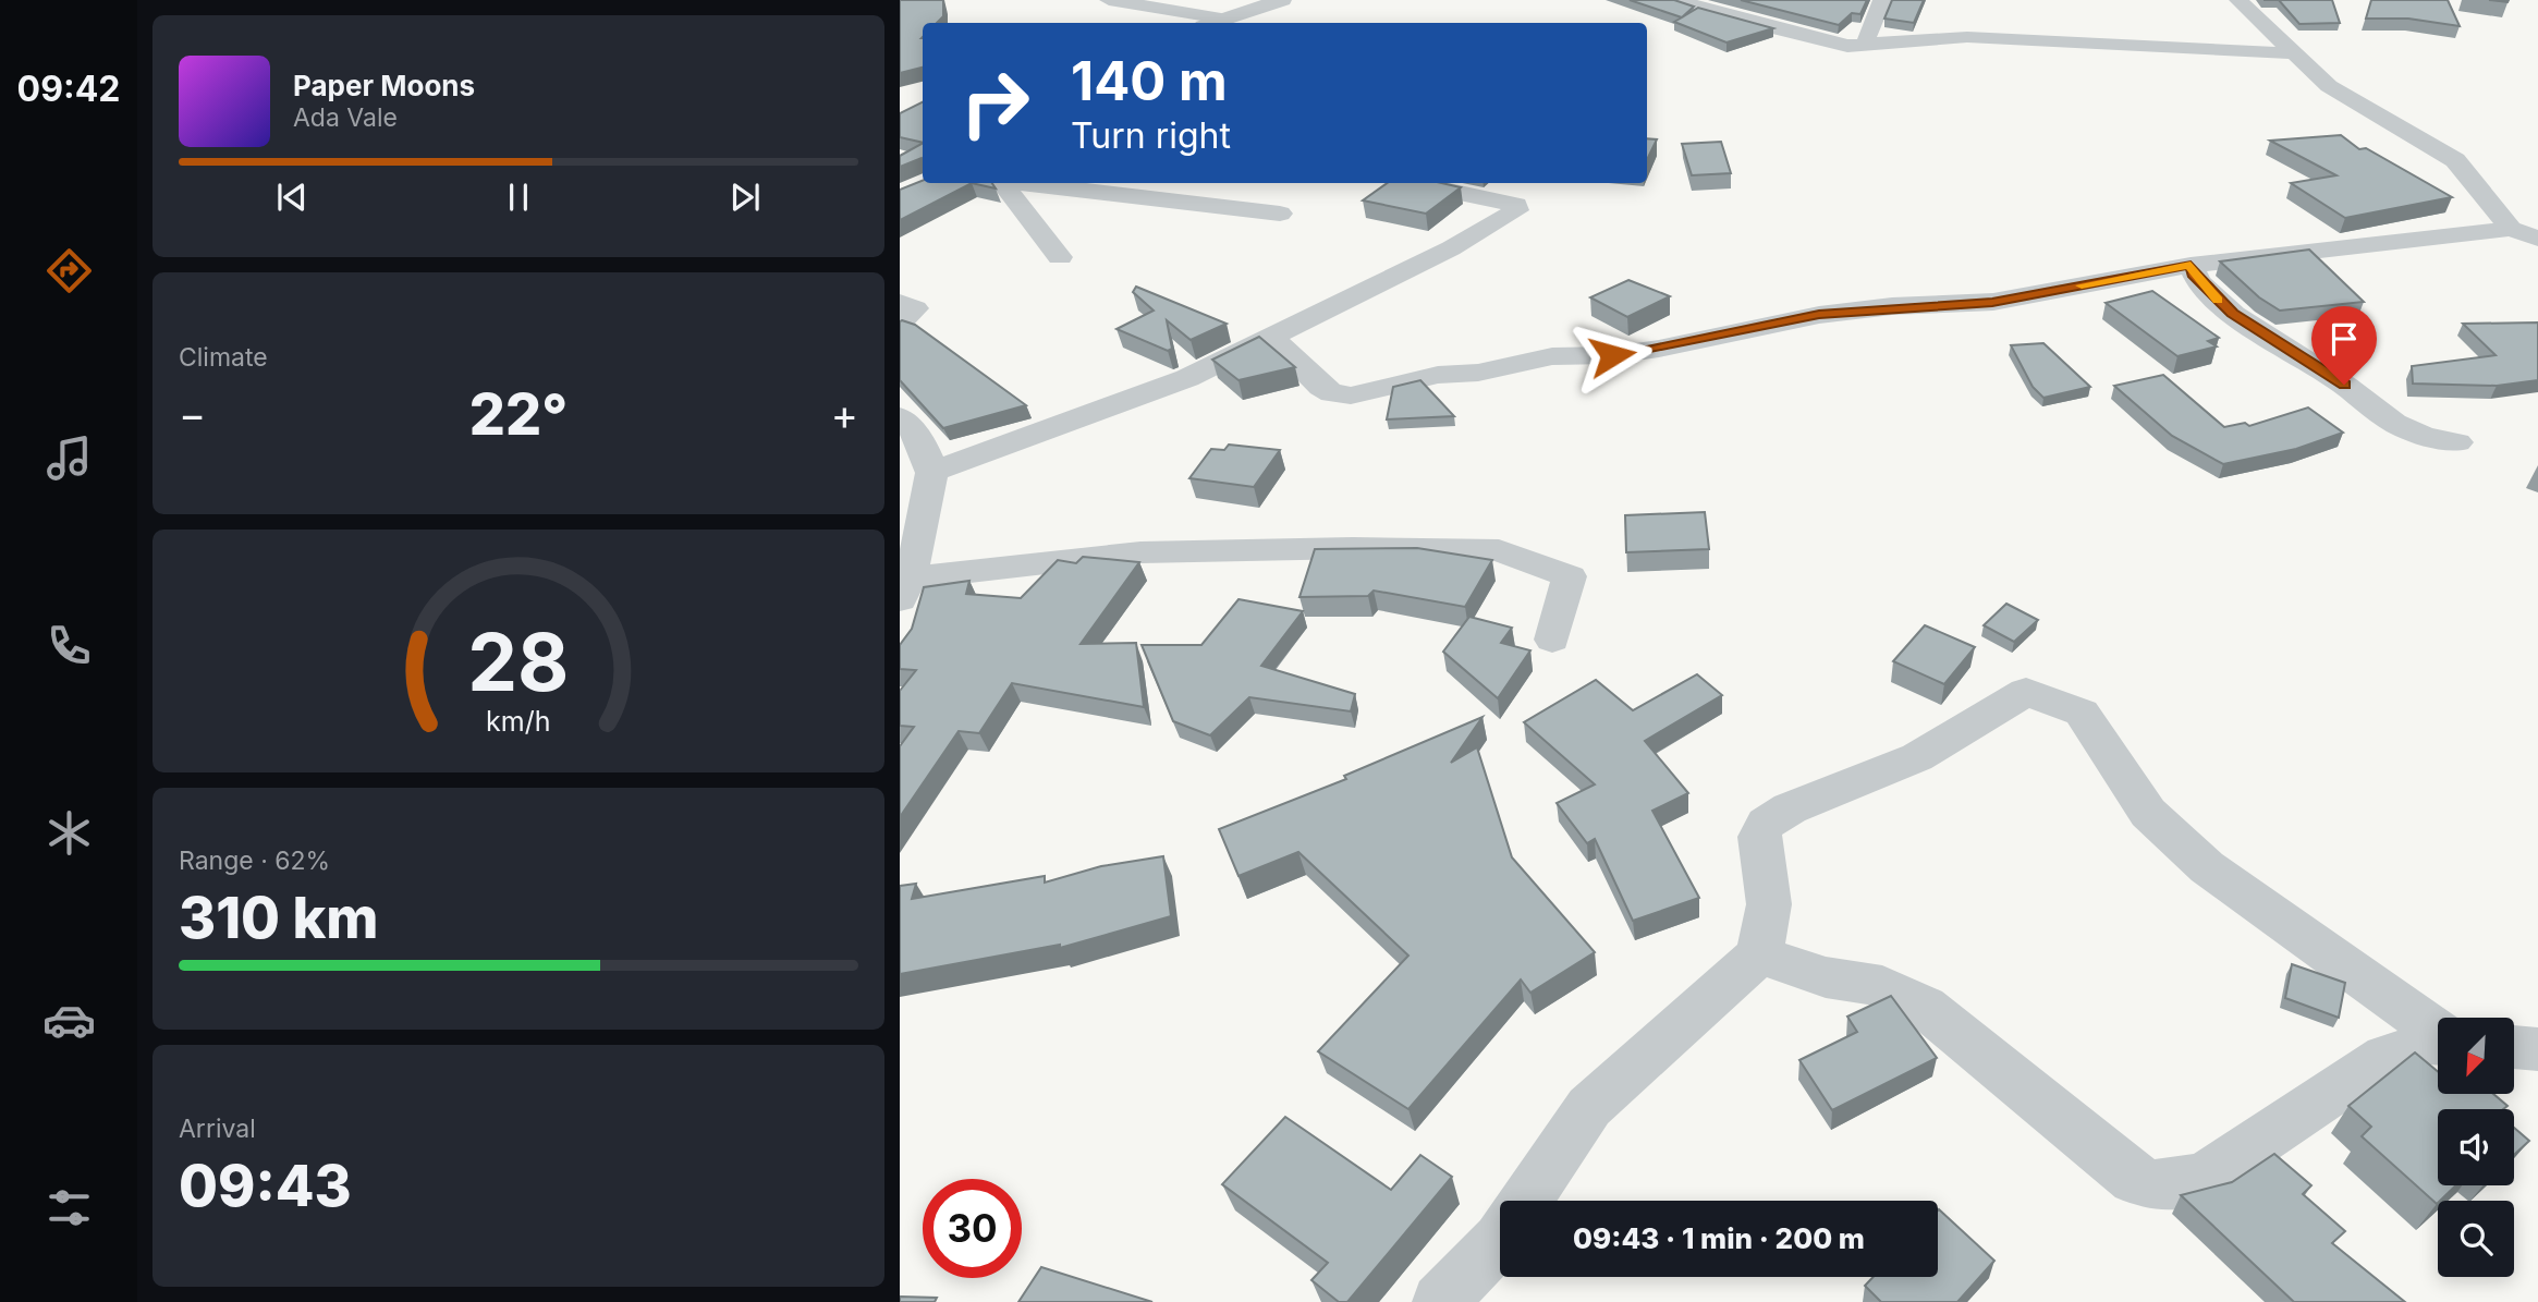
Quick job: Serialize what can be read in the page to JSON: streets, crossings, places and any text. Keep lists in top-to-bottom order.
{
  "north": "bottom left",
  "page": {
    "tabs": "09:42",
    "turn": ["140 m", "Turn right"],
    "song": ["Paper Moons", "Ada Vale"],
    "tile": [
      "Climate",
      ["Range · 62%", "310 km"],
      ["Arrival", "09:43"]
    ],
    "heat": ["−", "22°", "+"],
    "limit": "30",
    "trip": "09:43 · 1 min · 200 m",
    "gauge": ["28", "km/h"]
  }
}
